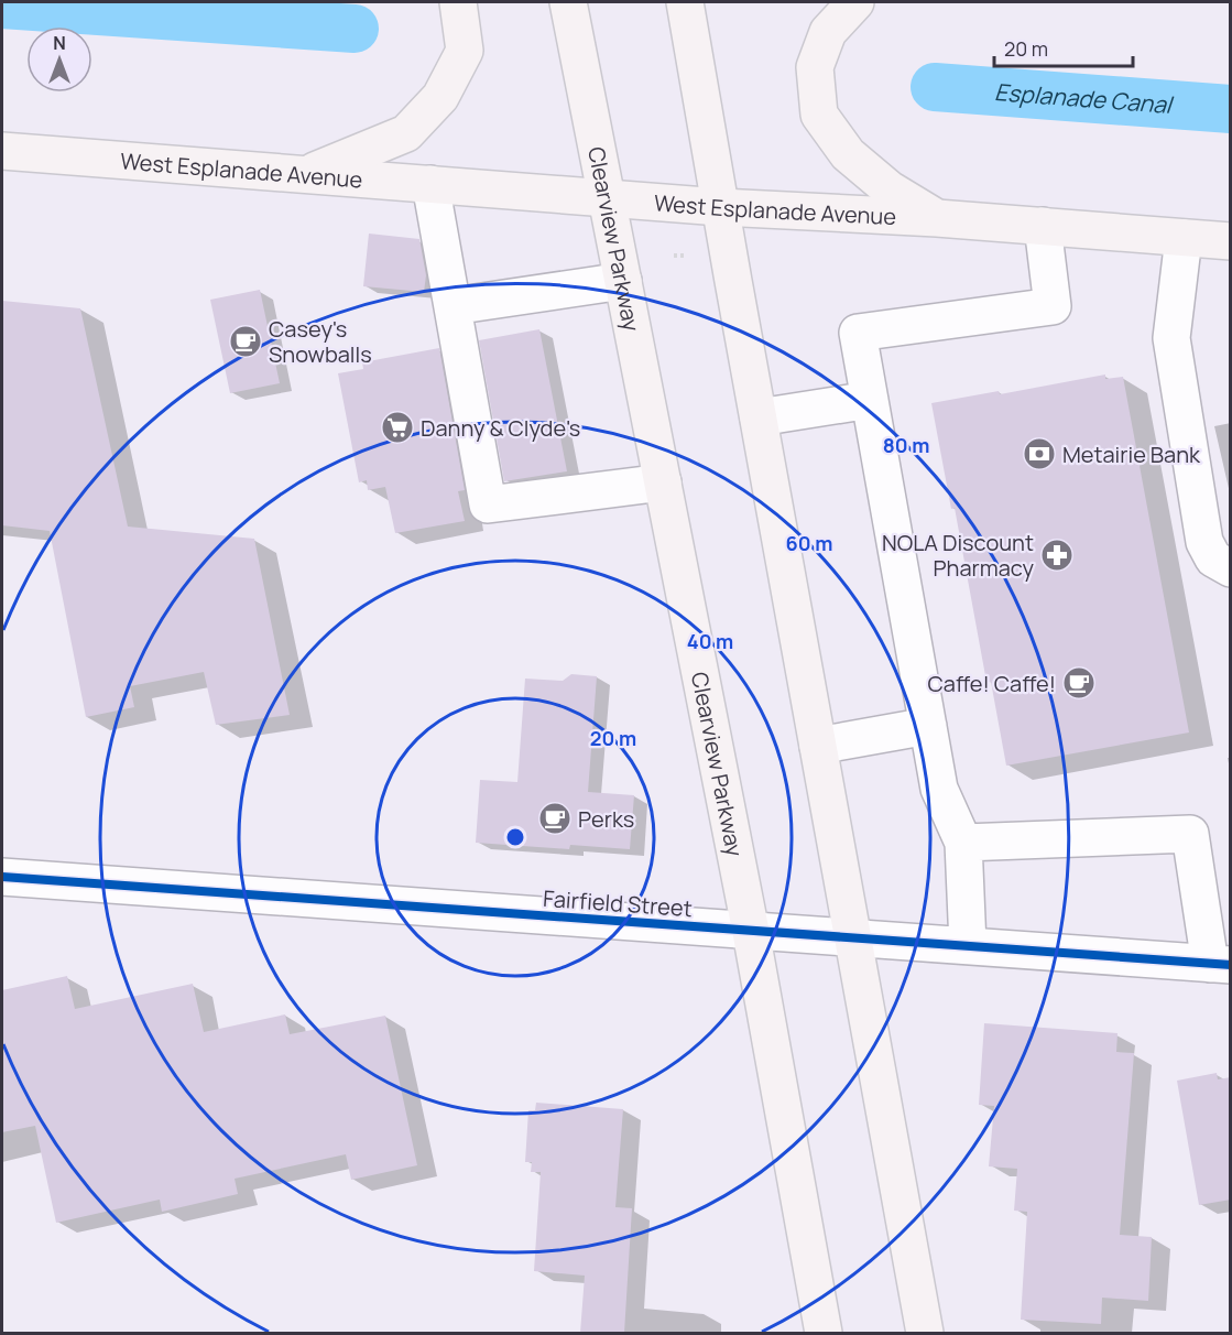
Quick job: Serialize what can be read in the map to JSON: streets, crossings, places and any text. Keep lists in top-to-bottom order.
{
  "streets": {
    "main road": ["West Esplanade Avenue", "Clearview Parkway"],
    "street": ["Fairfield Street"]
  },
  "crossings": [
    ["West Esplanade Avenue", "Clearview Parkway"],
    ["Clearview Parkway", "Fairfield Street"]
  ],
  "water": ["Esplanade Canal"],
  "places": {
    "cafe": ["Casey's Snowballs", "Caffe! Caffe!", "Perks"],
    "supermarket": ["Danny & Clyde's"],
    "bank": ["Metairie Bank"],
    "pharmacy": ["NOLA Discount Pharmacy"]
  },
  "scale_bar": "20 m",
  "north": "top",
  "rings": [
    "80 m",
    "60 m",
    "40 m",
    "20 m"
  ]
}
